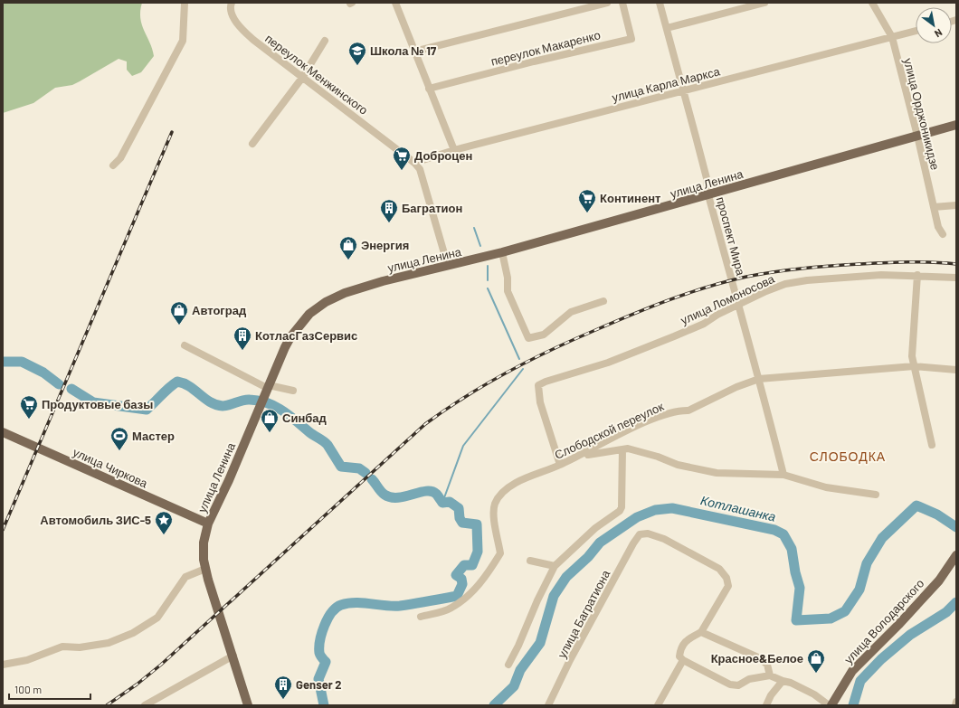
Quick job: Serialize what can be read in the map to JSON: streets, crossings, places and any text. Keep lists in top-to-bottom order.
{
  "streets": {
    "main road": ["улица Ленина", "улица Чиркова", "улица Володарского"],
    "street": [
      "переулок Макаренко",
      "переулок Менжинского",
      "улица Карла Маркса",
      "улица Орджоникидзе",
      "проспект Мира",
      "улица Ломоносова",
      "Слободской переулок",
      "улица Багратиона"
    ]
  },
  "crossings": [
    ["переулок Менжинского", "улица Карла Маркса"],
    ["улица Карла Маркса", "улица Орджоникидзе"],
    ["улица Карла Маркса", "проспект Мира"],
    ["улица Орджоникидзе", "улица Ленина"],
    ["улица Ленина", "проспект Мира"],
    ["улица Ленина", "улица Чиркова"],
    ["проспект Мира", "улица Ломоносова"],
    ["проспект Мира", "Слободской переулок"],
    ["улица Ломоносова", "Слободской переулок"]
  ],
  "districts": ["СЛОБОДКА"],
  "water": ["Котлашанка"],
  "places": {
    "school or university": ["Школа № 17"],
    "supermarket": ["Доброцен", "Континент", "Продуктовые базы"],
    "building": ["Багратион", "КотласГазСервис", "Genser 2"],
    "shop": [
      "Энергия",
      "Автоград",
      "Синбад",
      "Красное&Белое"
    ],
    "sports": ["Мастер"],
    "place": ["Автомобиль ЗИС-5"]
  },
  "scale_bar": "100 m",
  "north": "bottom right"
}
